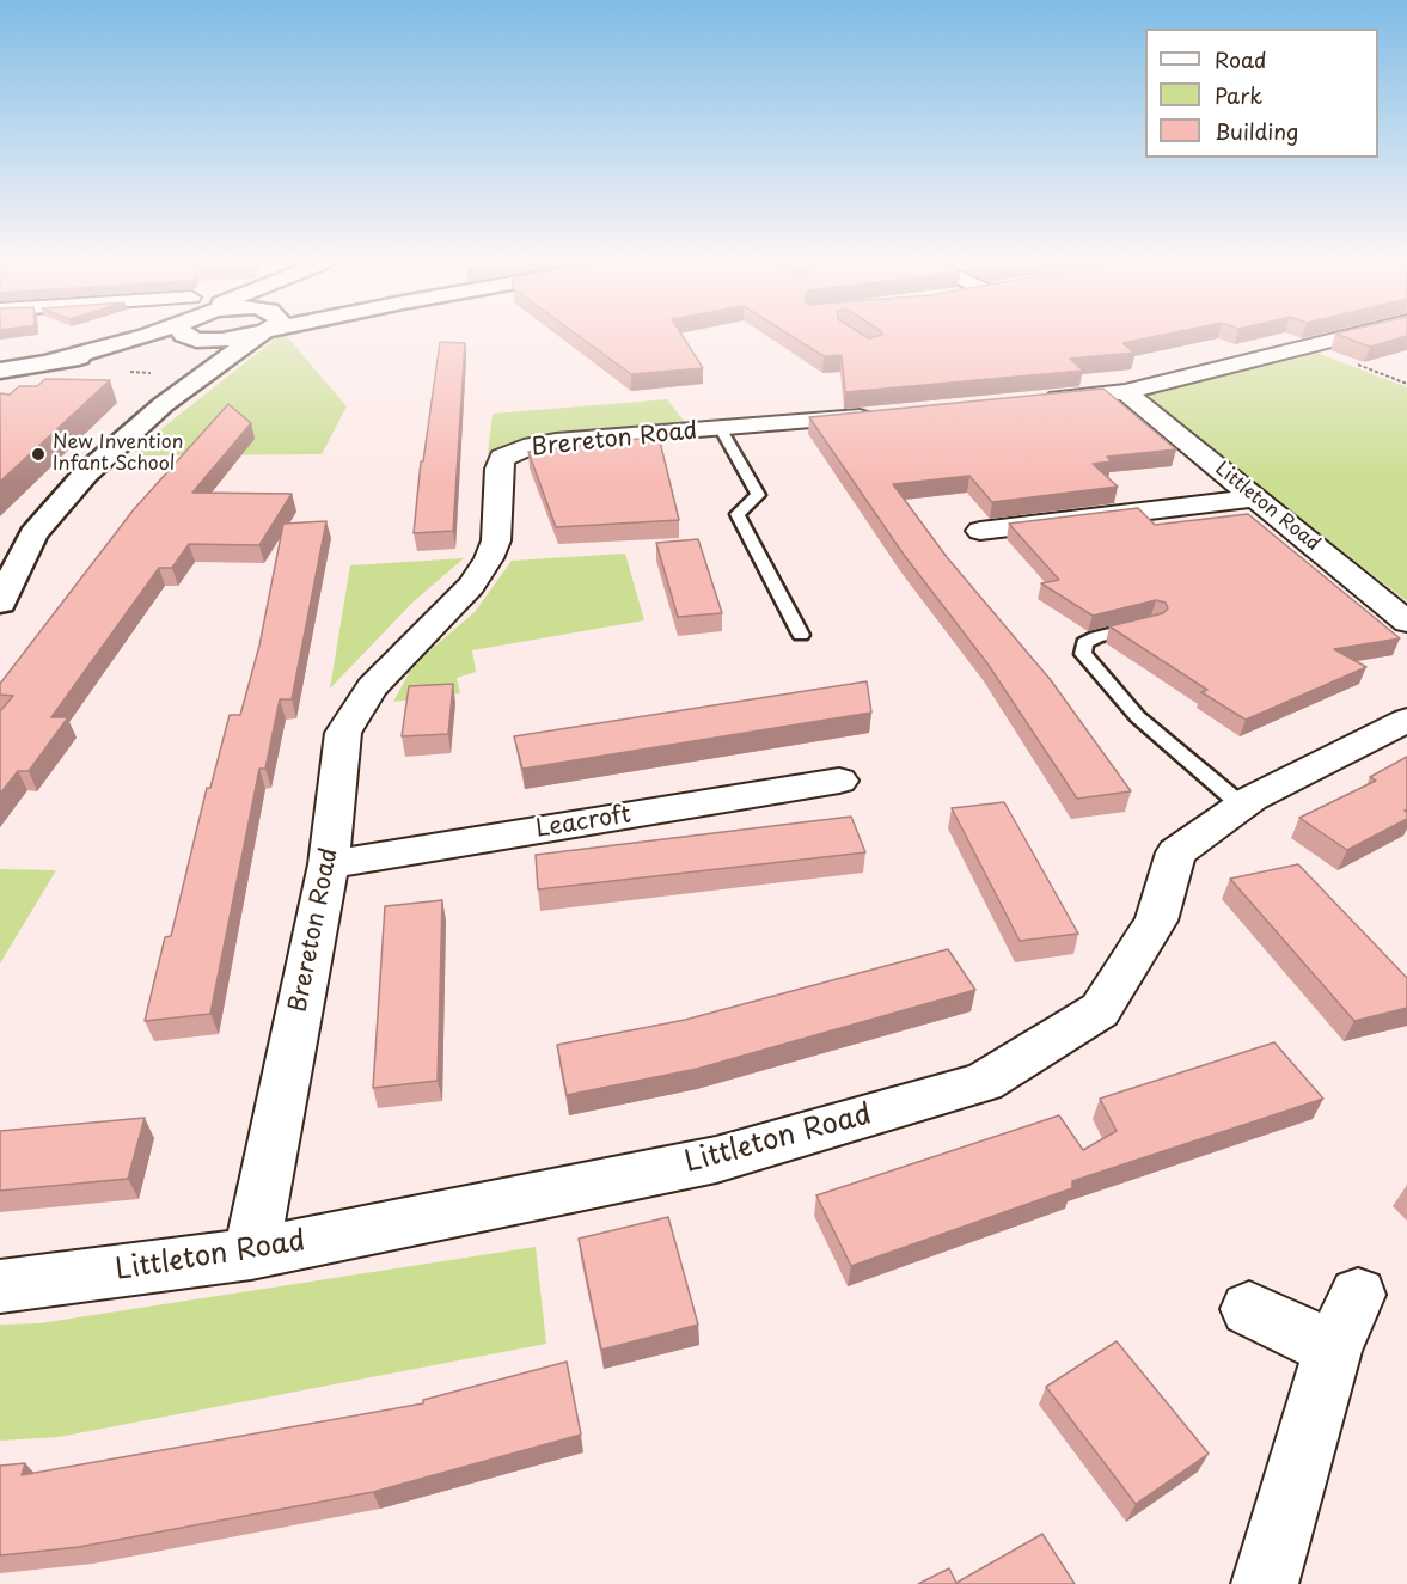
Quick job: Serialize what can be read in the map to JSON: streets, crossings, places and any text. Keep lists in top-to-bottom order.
{
  "streets": {
    "street": ["Brereton Road", "Littleton Road", "Leacroft"]
  },
  "crossings": [
    ["Brereton Road", "Littleton Road"],
    ["Brereton Road", "Leacroft"]
  ],
  "places": ["New Invention Infant School"],
  "legend": ["Road", "Park", "Building"]
}
